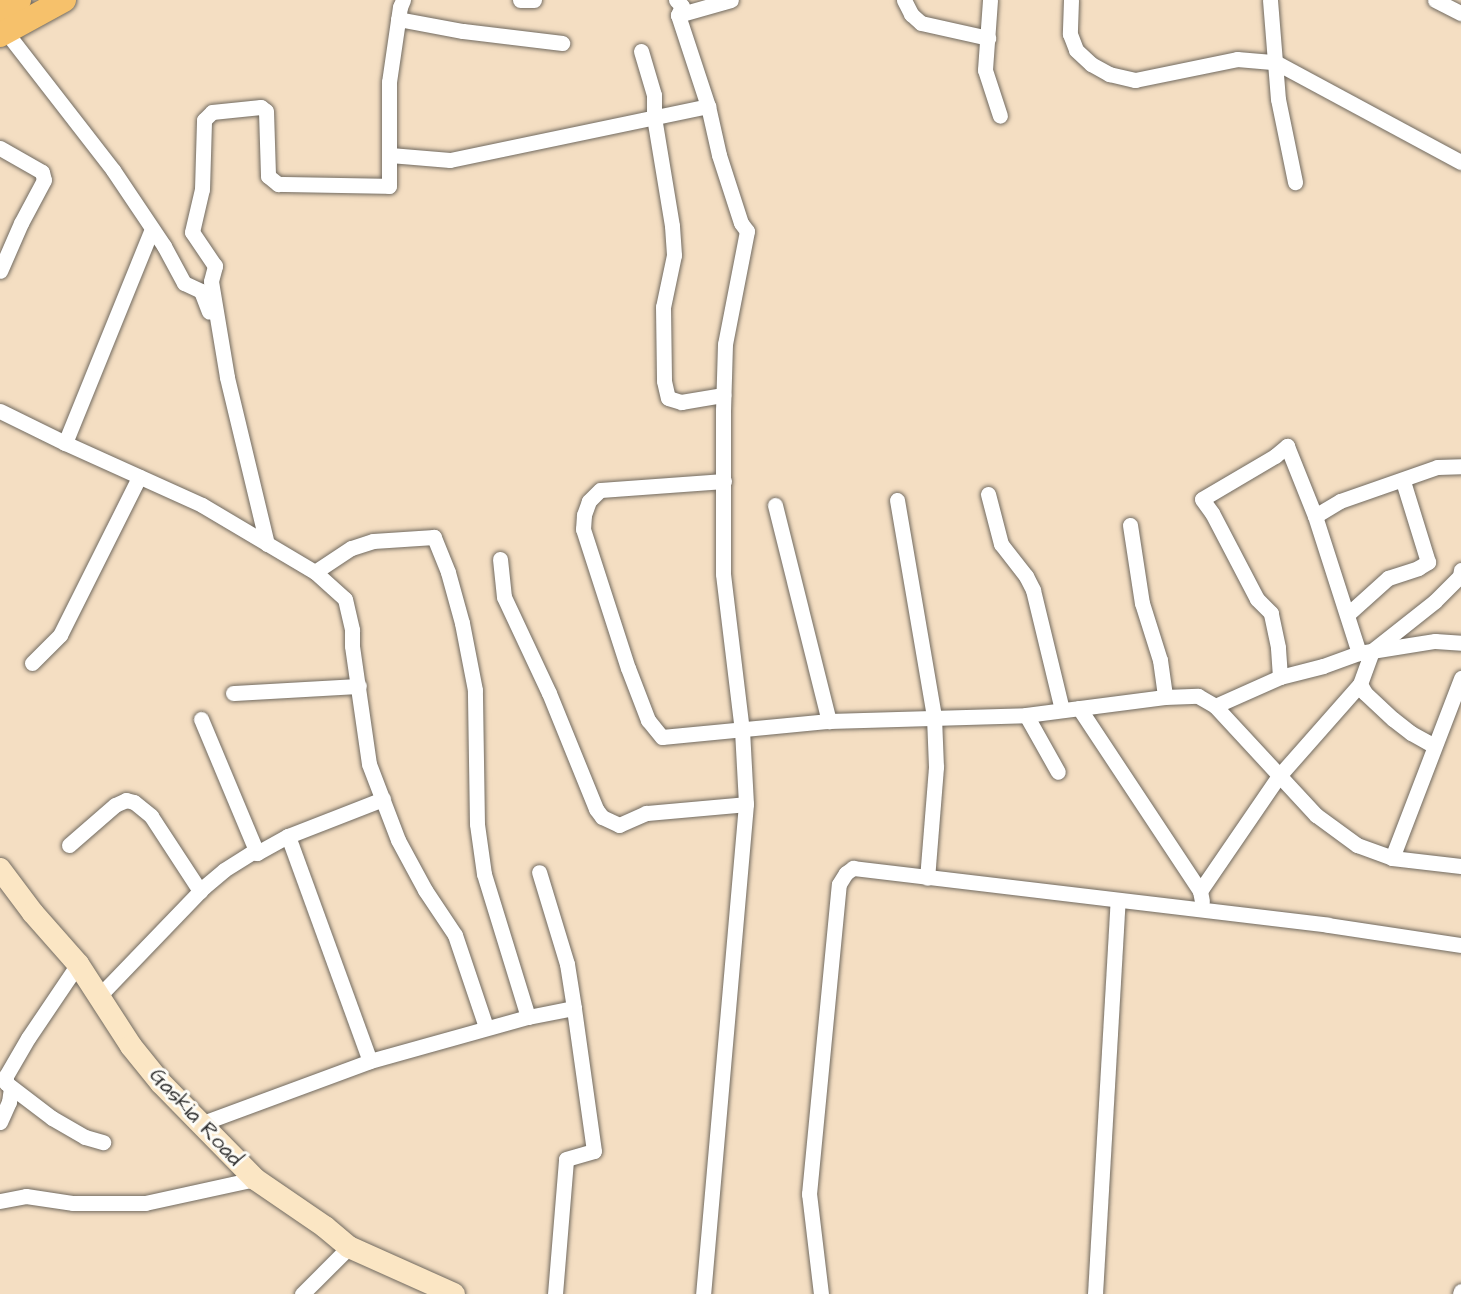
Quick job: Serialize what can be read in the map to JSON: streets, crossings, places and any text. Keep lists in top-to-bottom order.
{
  "streets": {
    "main road": ["Gaskia Road"]
  }
}
